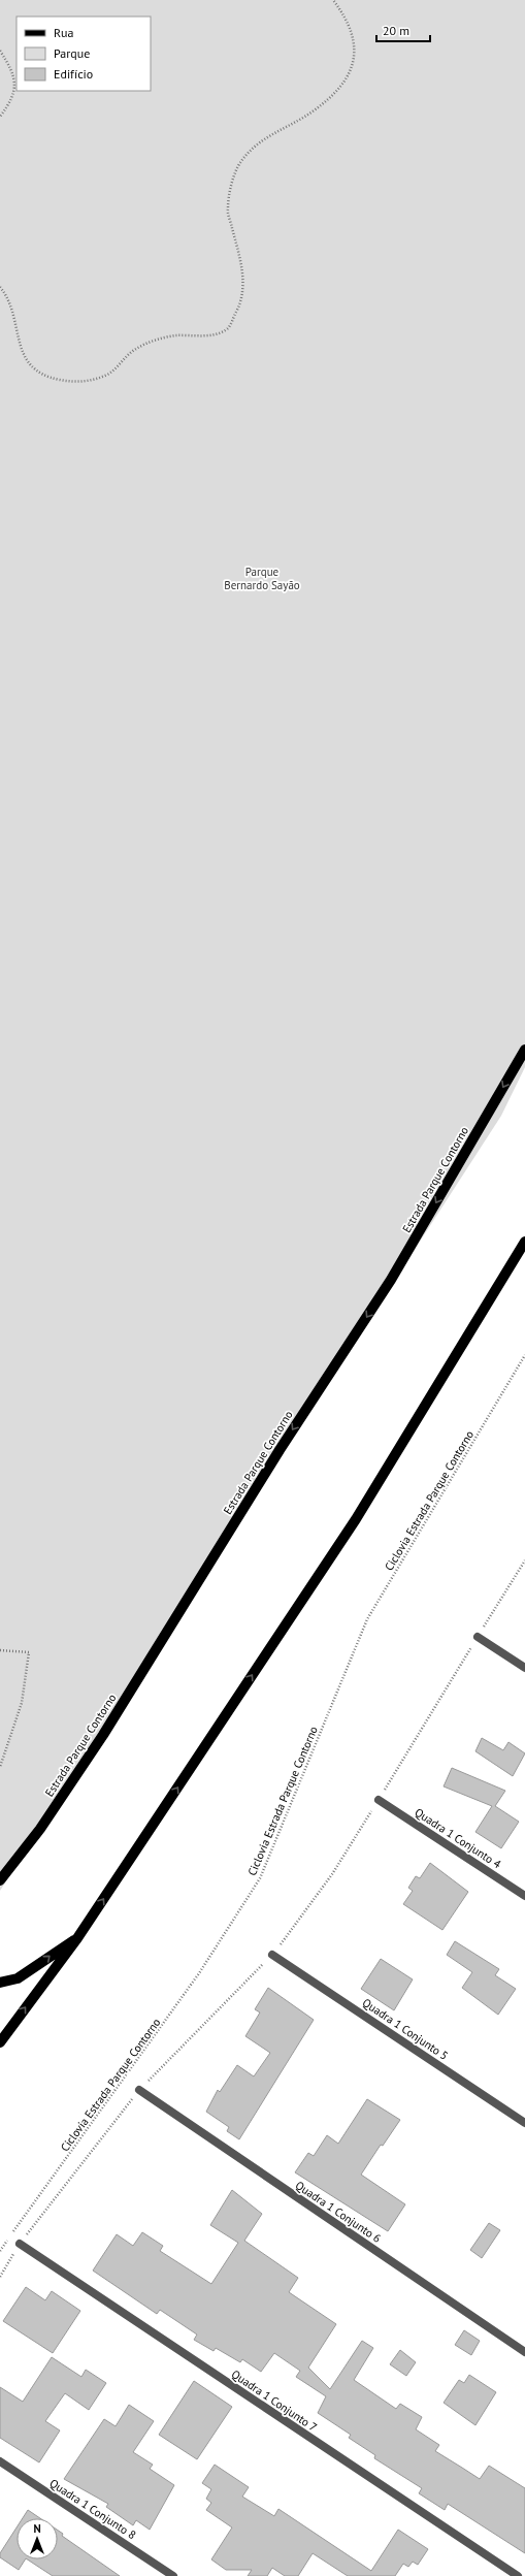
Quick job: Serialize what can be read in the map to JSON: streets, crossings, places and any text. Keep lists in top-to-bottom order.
{
  "streets": {
    "main road": ["Estrada Parque Contorno"],
    "street": [
      "Quadra 1 Conjunto 4",
      "Quadra 1 Conjunto 5",
      "Quadra 1 Conjunto 6",
      "Quadra 1 Conjunto 7",
      "Quadra 1 Conjunto 8"
    ],
    "path": ["Ciclovia Estrada Parque Contorno"]
  },
  "one_way": ["Estrada Parque Contorno"],
  "parks": ["Parque Bernardo Sayão"],
  "legend": ["Rua", "Parque", "Edifício"],
  "scale_bar": "20 m",
  "north": "top"
}
